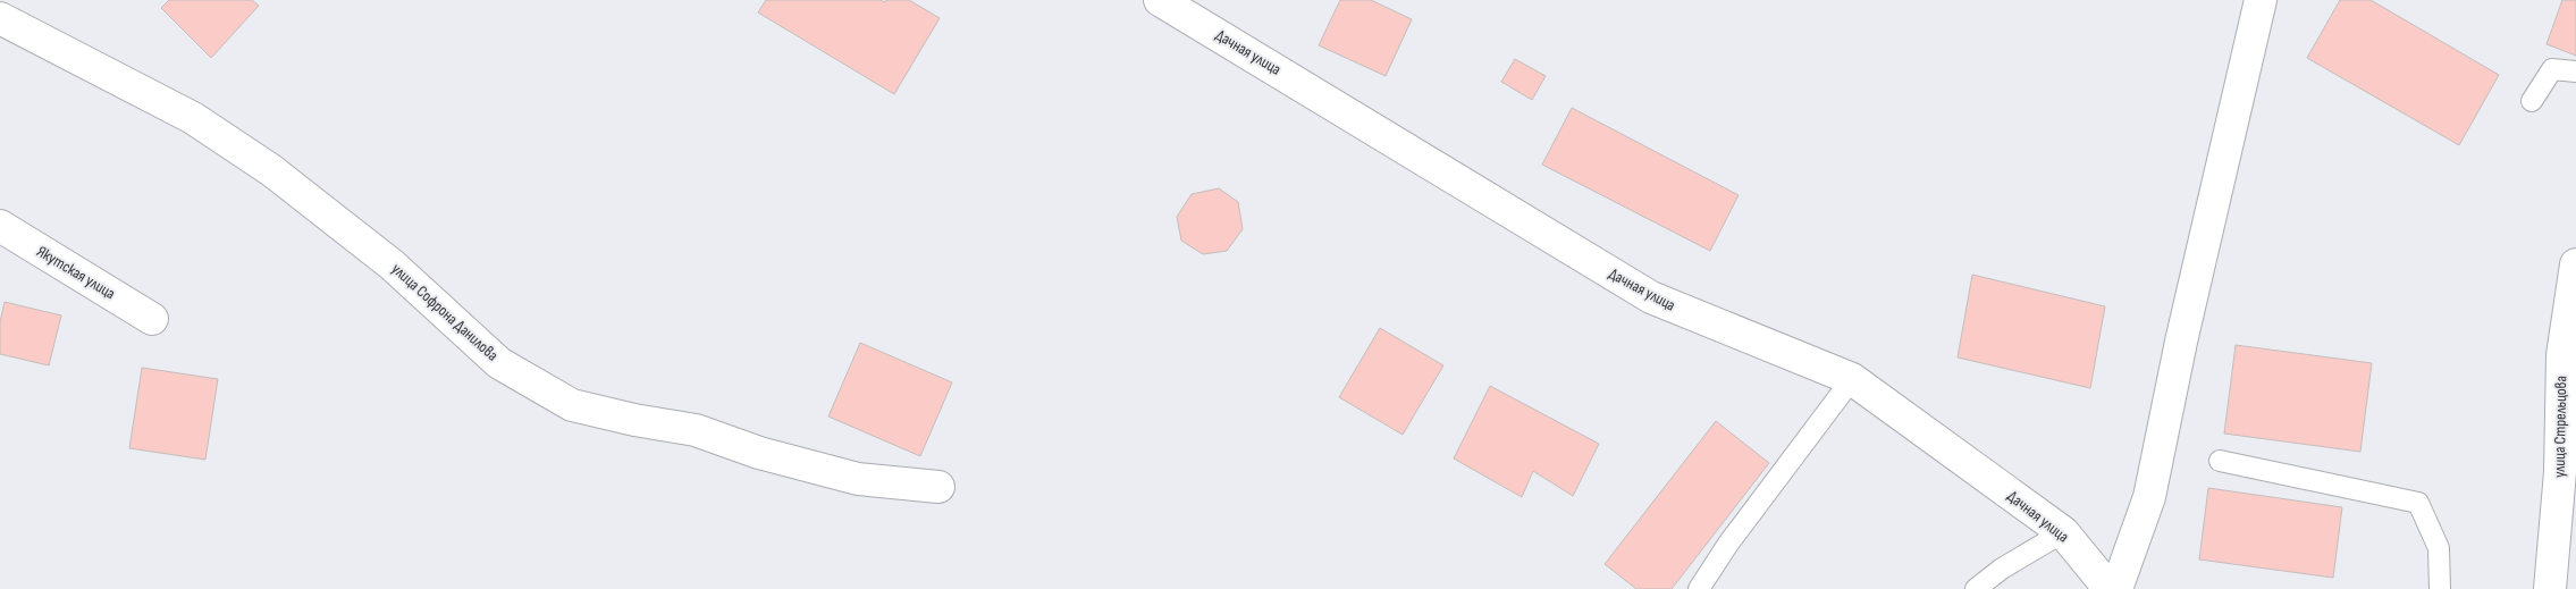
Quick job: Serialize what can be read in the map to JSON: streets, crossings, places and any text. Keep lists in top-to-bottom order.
{
  "streets": {
    "street": [
      "Дачная улица",
      "Якутская улица",
      "улица Софрона Данилова",
      "улица Стрельцова"
    ]
  }
}
